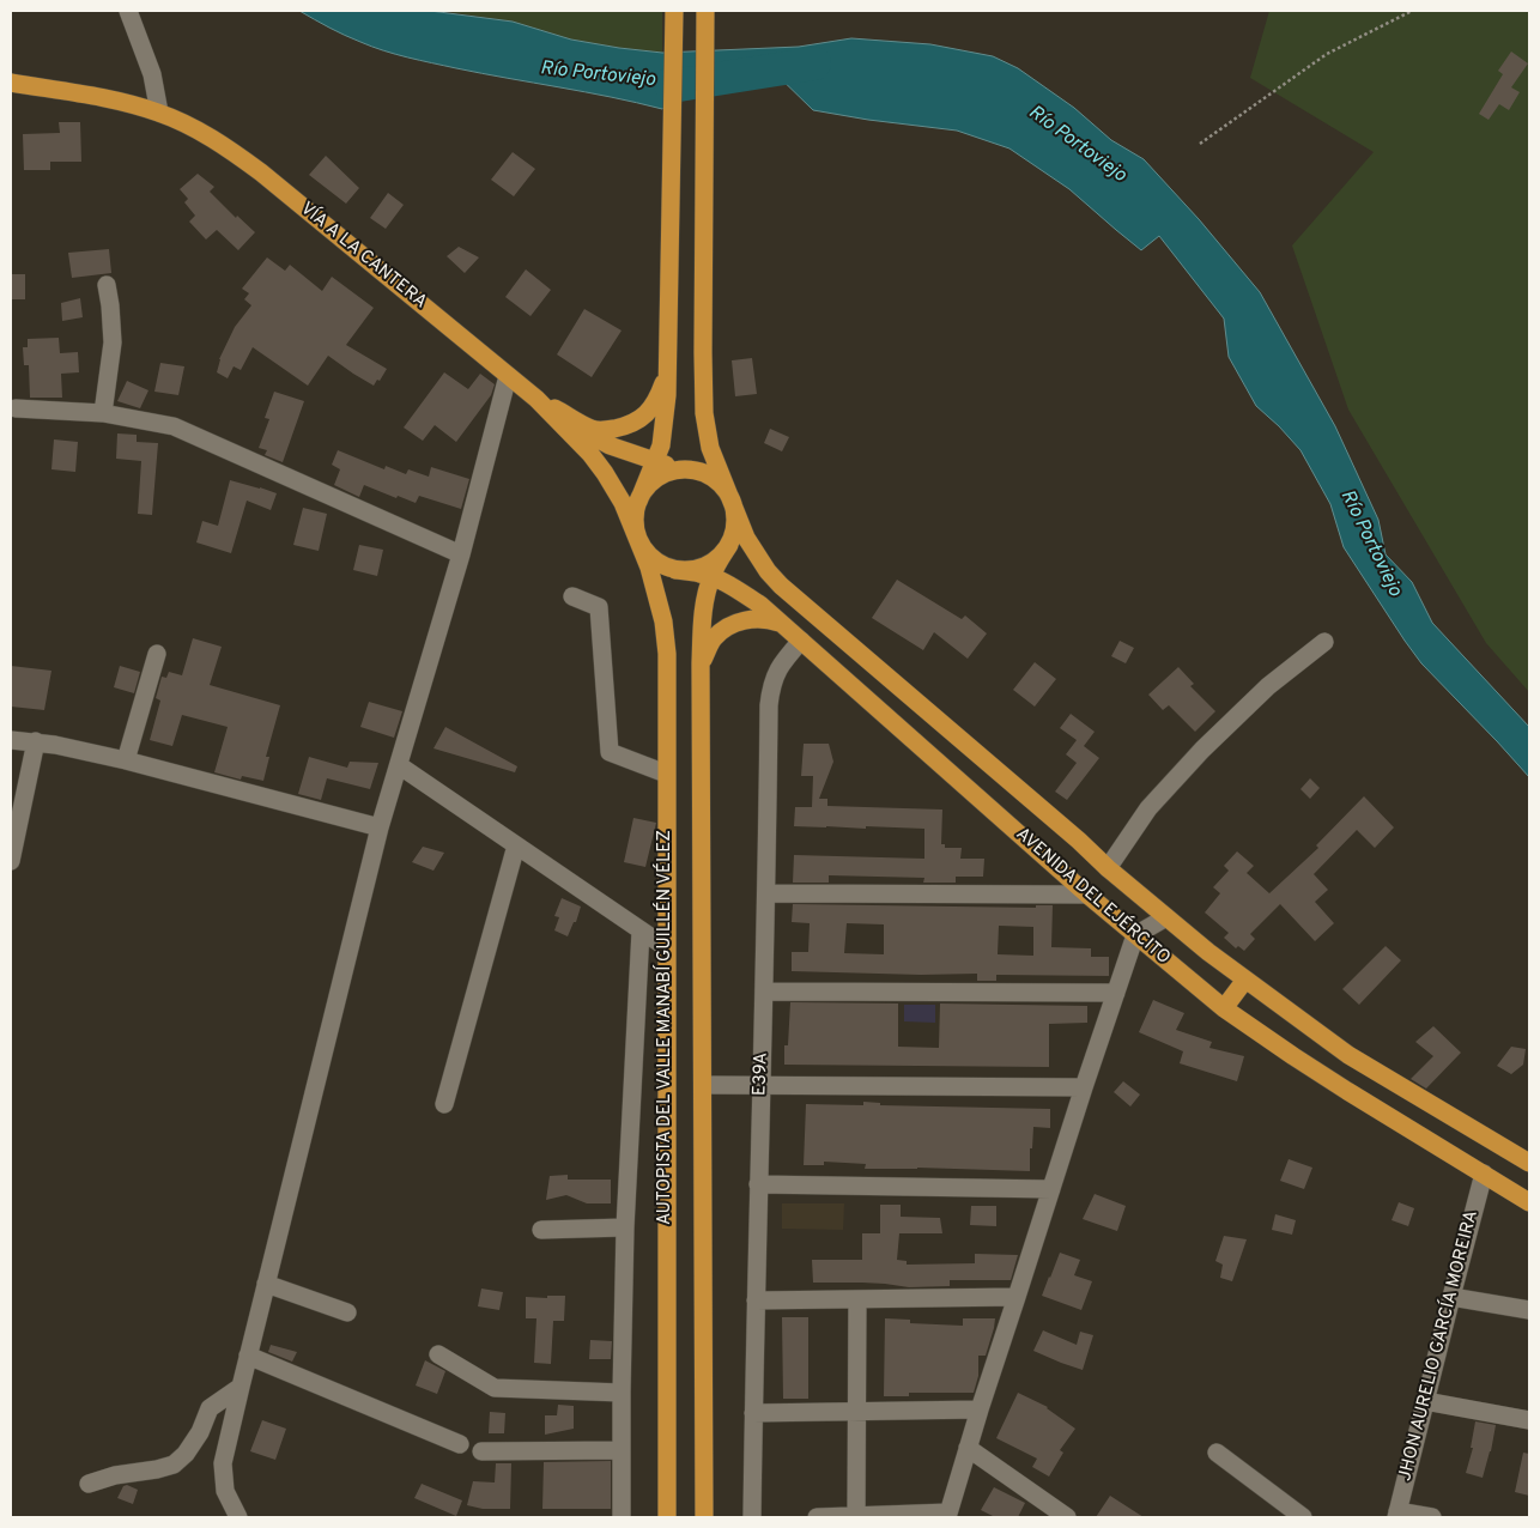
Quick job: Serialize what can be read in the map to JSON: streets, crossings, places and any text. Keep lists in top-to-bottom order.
{
  "streets": {
    "main road": ["VÍA A LA CANTERA", "AVENIDA DEL EJÉRCITO", "AUTOPISTA DEL VALLE MANABÍ GUILLÉN VÉLEZ"],
    "street": ["E39A", "JHON AURELIO GARCÍA MOREIRA"]
  },
  "crossings": [
    ["VÍA A LA CANTERA", "AVENIDA DEL EJÉRCITO"],
    ["VÍA A LA CANTERA", "AUTOPISTA DEL VALLE MANABÍ GUILLÉN VÉLEZ"],
    ["AVENIDA DEL EJÉRCITO", "AUTOPISTA DEL VALLE MANABÍ GUILLÉN VÉLEZ"],
    ["AVENIDA DEL EJÉRCITO", "E39A"],
    ["AVENIDA DEL EJÉRCITO", "JHON AURELIO GARCÍA MOREIRA"]
  ],
  "water": ["Río Portoviejo"]
}
